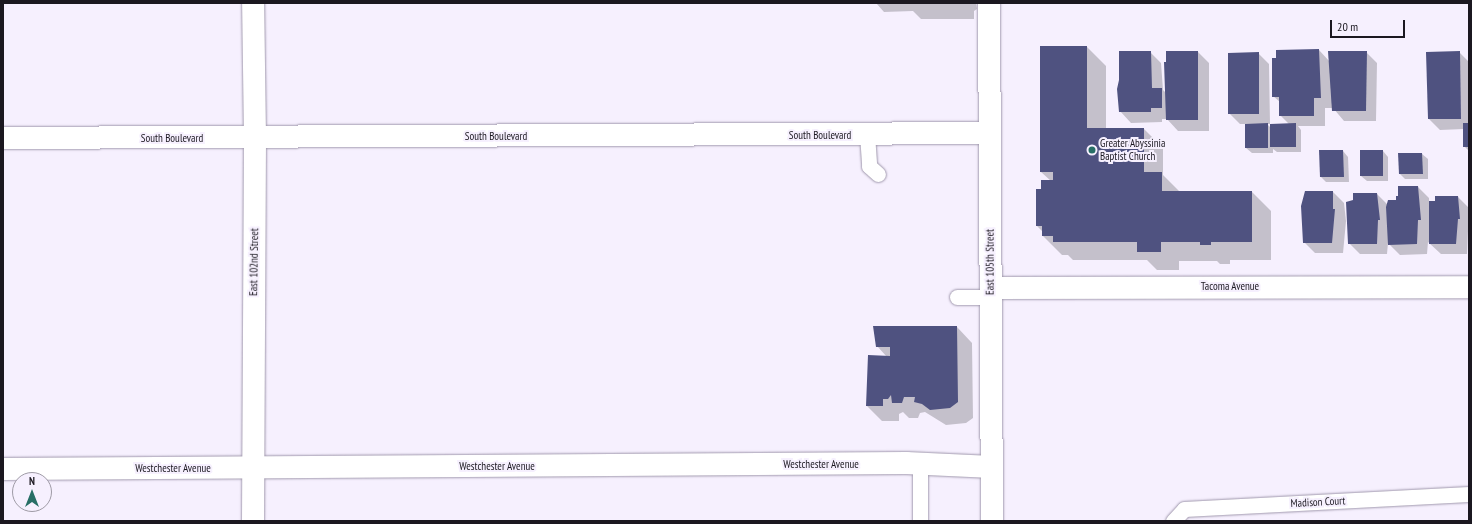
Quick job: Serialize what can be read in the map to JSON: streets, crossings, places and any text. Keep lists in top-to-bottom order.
{
  "streets": {
    "street": [
      "South Boulevard",
      "East 102nd Street",
      "East 105th Street",
      "Tacoma Avenue",
      "Westchester Avenue"
    ],
    "lane": ["Madison Court"]
  },
  "crossings": [
    ["South Boulevard", "East 102nd Street"],
    ["South Boulevard", "East 105th Street"],
    ["East 102nd Street", "Westchester Avenue"],
    ["East 105th Street", "Tacoma Avenue"],
    ["East 105th Street", "Westchester Avenue"]
  ],
  "places": ["Greater Abyssinia Baptist Church"],
  "scale_bar": "20 m",
  "north": "top"
}
